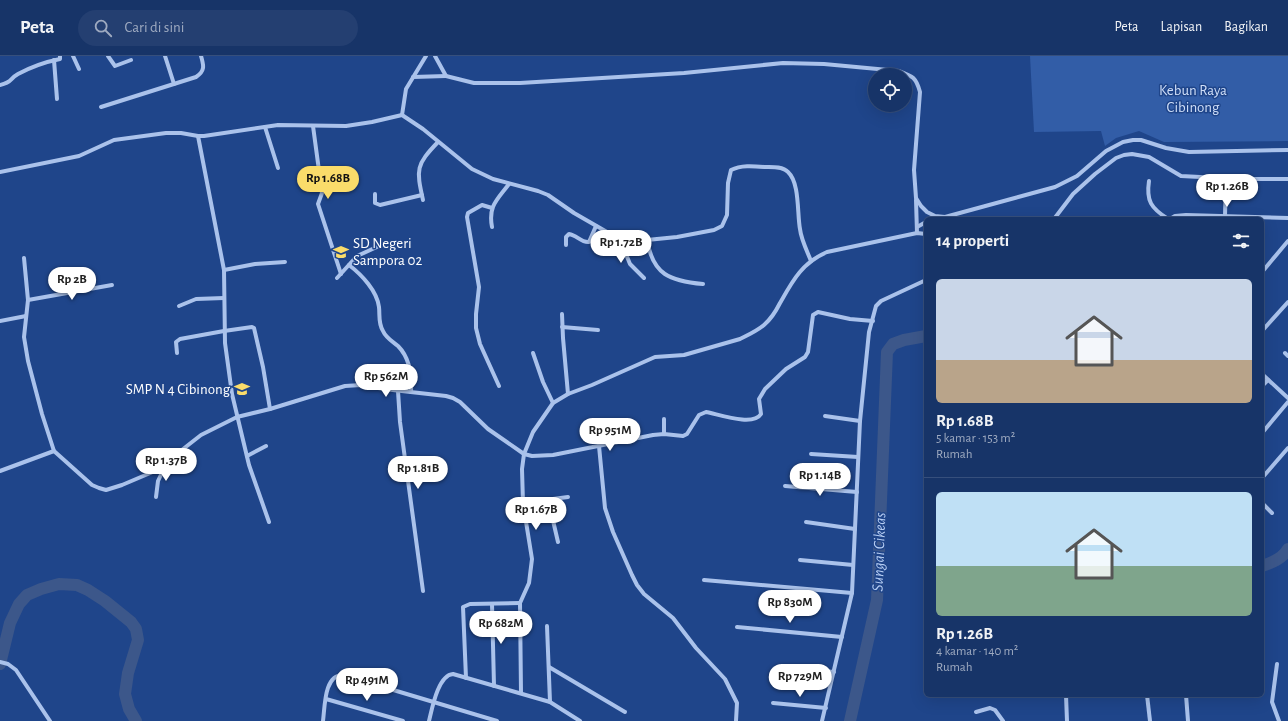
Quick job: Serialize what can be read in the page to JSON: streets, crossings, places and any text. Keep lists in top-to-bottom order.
{
  "water": ["Sungai Cikeas"],
  "parks": ["Kebun Raya Cibinong"],
  "places": {
    "school or university": ["SD Negeri Sampora 02", "SMP N 4 Cibinong"]
  },
  "page": {
    "header": "Peta",
    "search": "Cari di sini",
    "nav": ["Peta", "Lapisan", "Bagikan"],
    "price": [
      "Rp 1.68B",
      "Rp 1.26B",
      "Rp 1.72B",
      "Rp 2B",
      "Rp 562M",
      "Rp 951M",
      "Rp 1.37B",
      "Rp 1.81B",
      "Rp 1.14B",
      "Rp 1.67B",
      "Rp 830M",
      "Rp 682M",
      "Rp 729M",
      "Rp 491M"
    ],
    "heading": "14 properti",
    "list": [
      {
        "name": "Rp 1.68B",
        "note": "5 kamar · 153 m² · Rumah"
      },
      {
        "name": "Rp 1.26B",
        "note": "4 kamar · 140 m² · Rumah"
      }
    ]
  }
}
